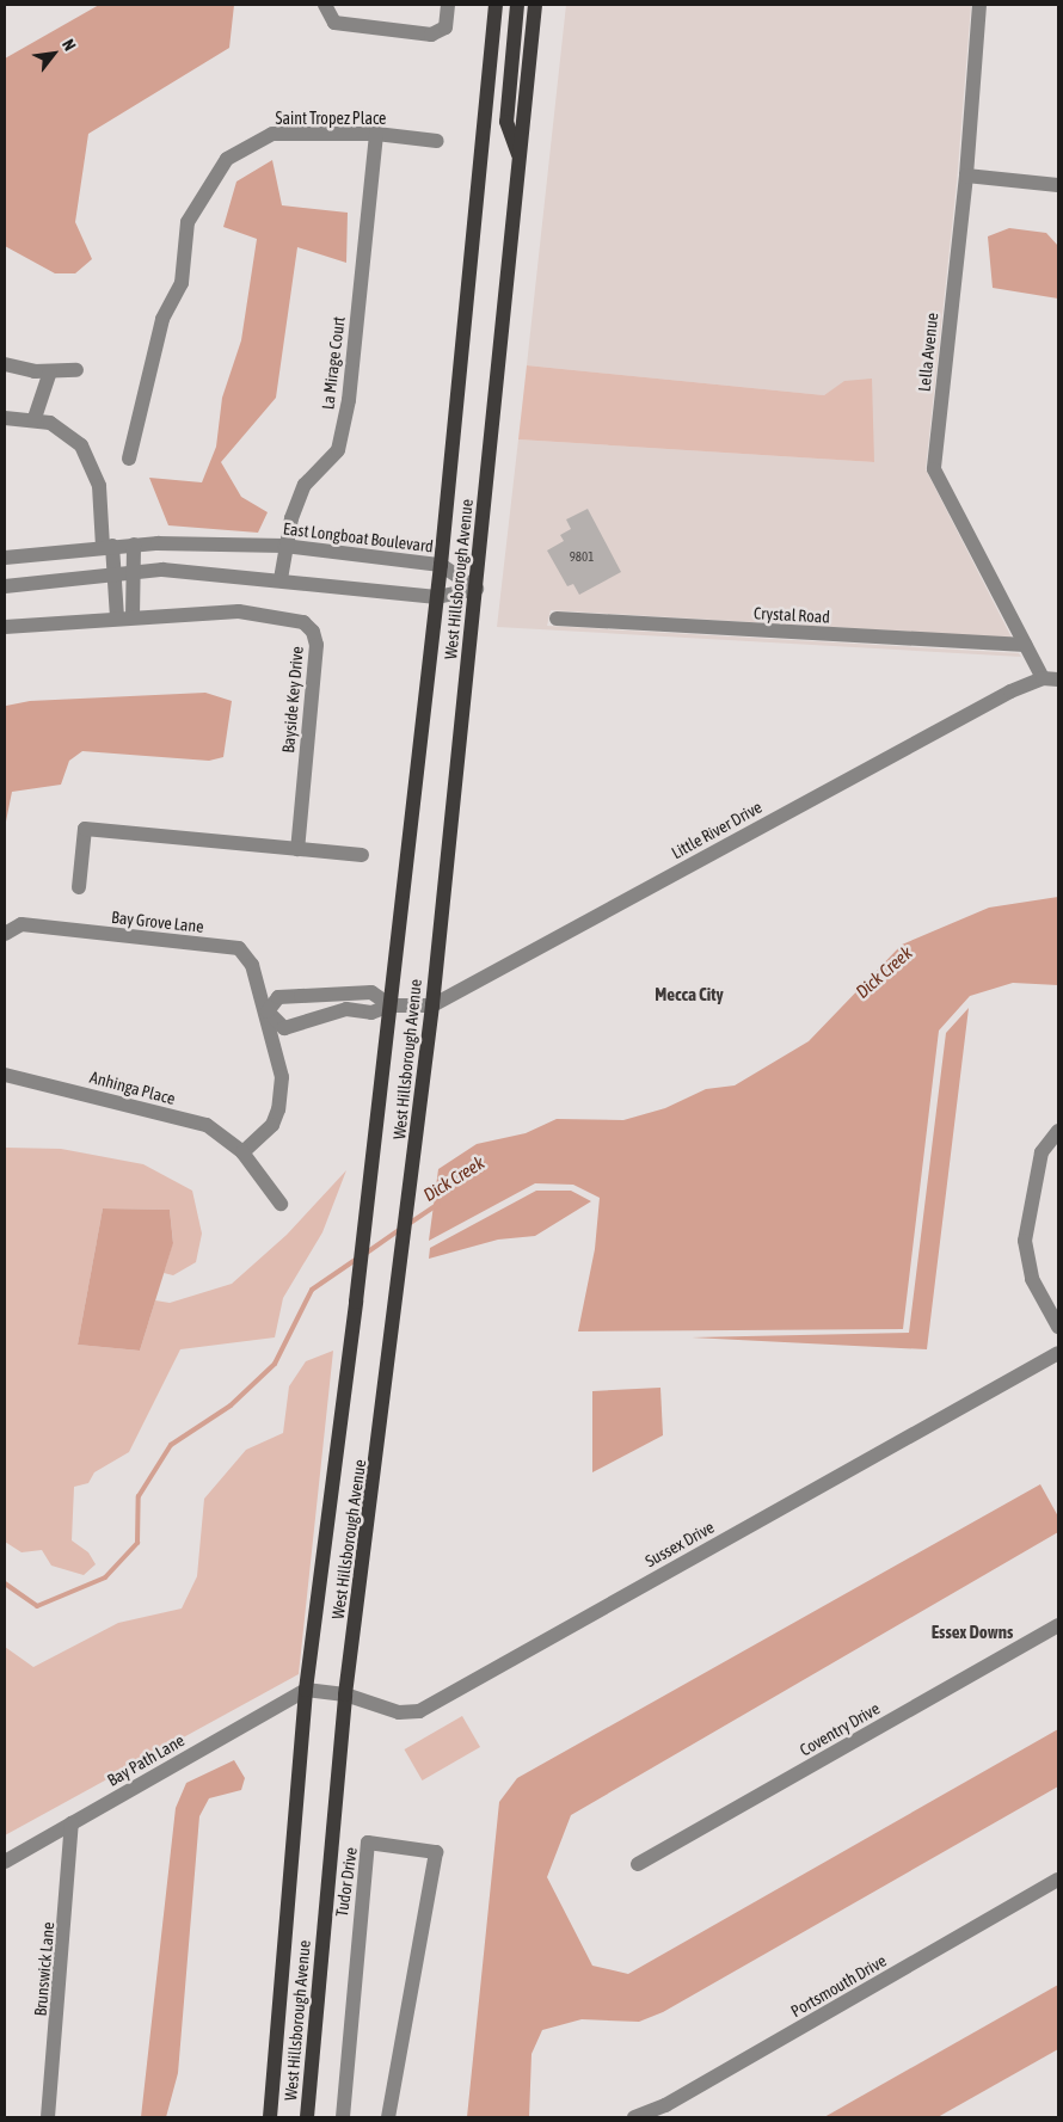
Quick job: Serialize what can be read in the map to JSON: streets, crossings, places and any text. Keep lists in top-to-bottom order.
{
  "streets": {
    "main road": ["West Hillsborough Avenue"],
    "street": [
      "Saint Tropez Place",
      "Lella Avenue",
      "La Mirage Court",
      "East Longboat Boulevard",
      "Crystal Road",
      "Bayside Key Drive",
      "Little River Drive",
      "Bay Grove Lane",
      "Anhinga Place",
      "Sussex Drive",
      "Coventry Drive",
      "Bay Path Lane",
      "Tudor Drive",
      "Brunswick Lane",
      "Portsmouth Drive"
    ]
  },
  "crossings": [
    ["Saint Tropez Place", "La Mirage Court"],
    ["Lella Avenue", "Crystal Road"],
    ["Lella Avenue", "Little River Drive"],
    ["La Mirage Court", "East Longboat Boulevard"],
    ["East Longboat Boulevard", "West Hillsborough Avenue"],
    ["West Hillsborough Avenue", "Little River Drive"],
    ["West Hillsborough Avenue", "Sussex Drive"],
    ["West Hillsborough Avenue", "Bay Path Lane"],
    ["Sussex Drive", "Bay Path Lane"],
    ["Bay Path Lane", "Brunswick Lane"]
  ],
  "districts": ["Mecca City", "Essex Downs"],
  "water": ["Dick Creek"],
  "house_numbers": ["9801"],
  "north": "top right"
}
